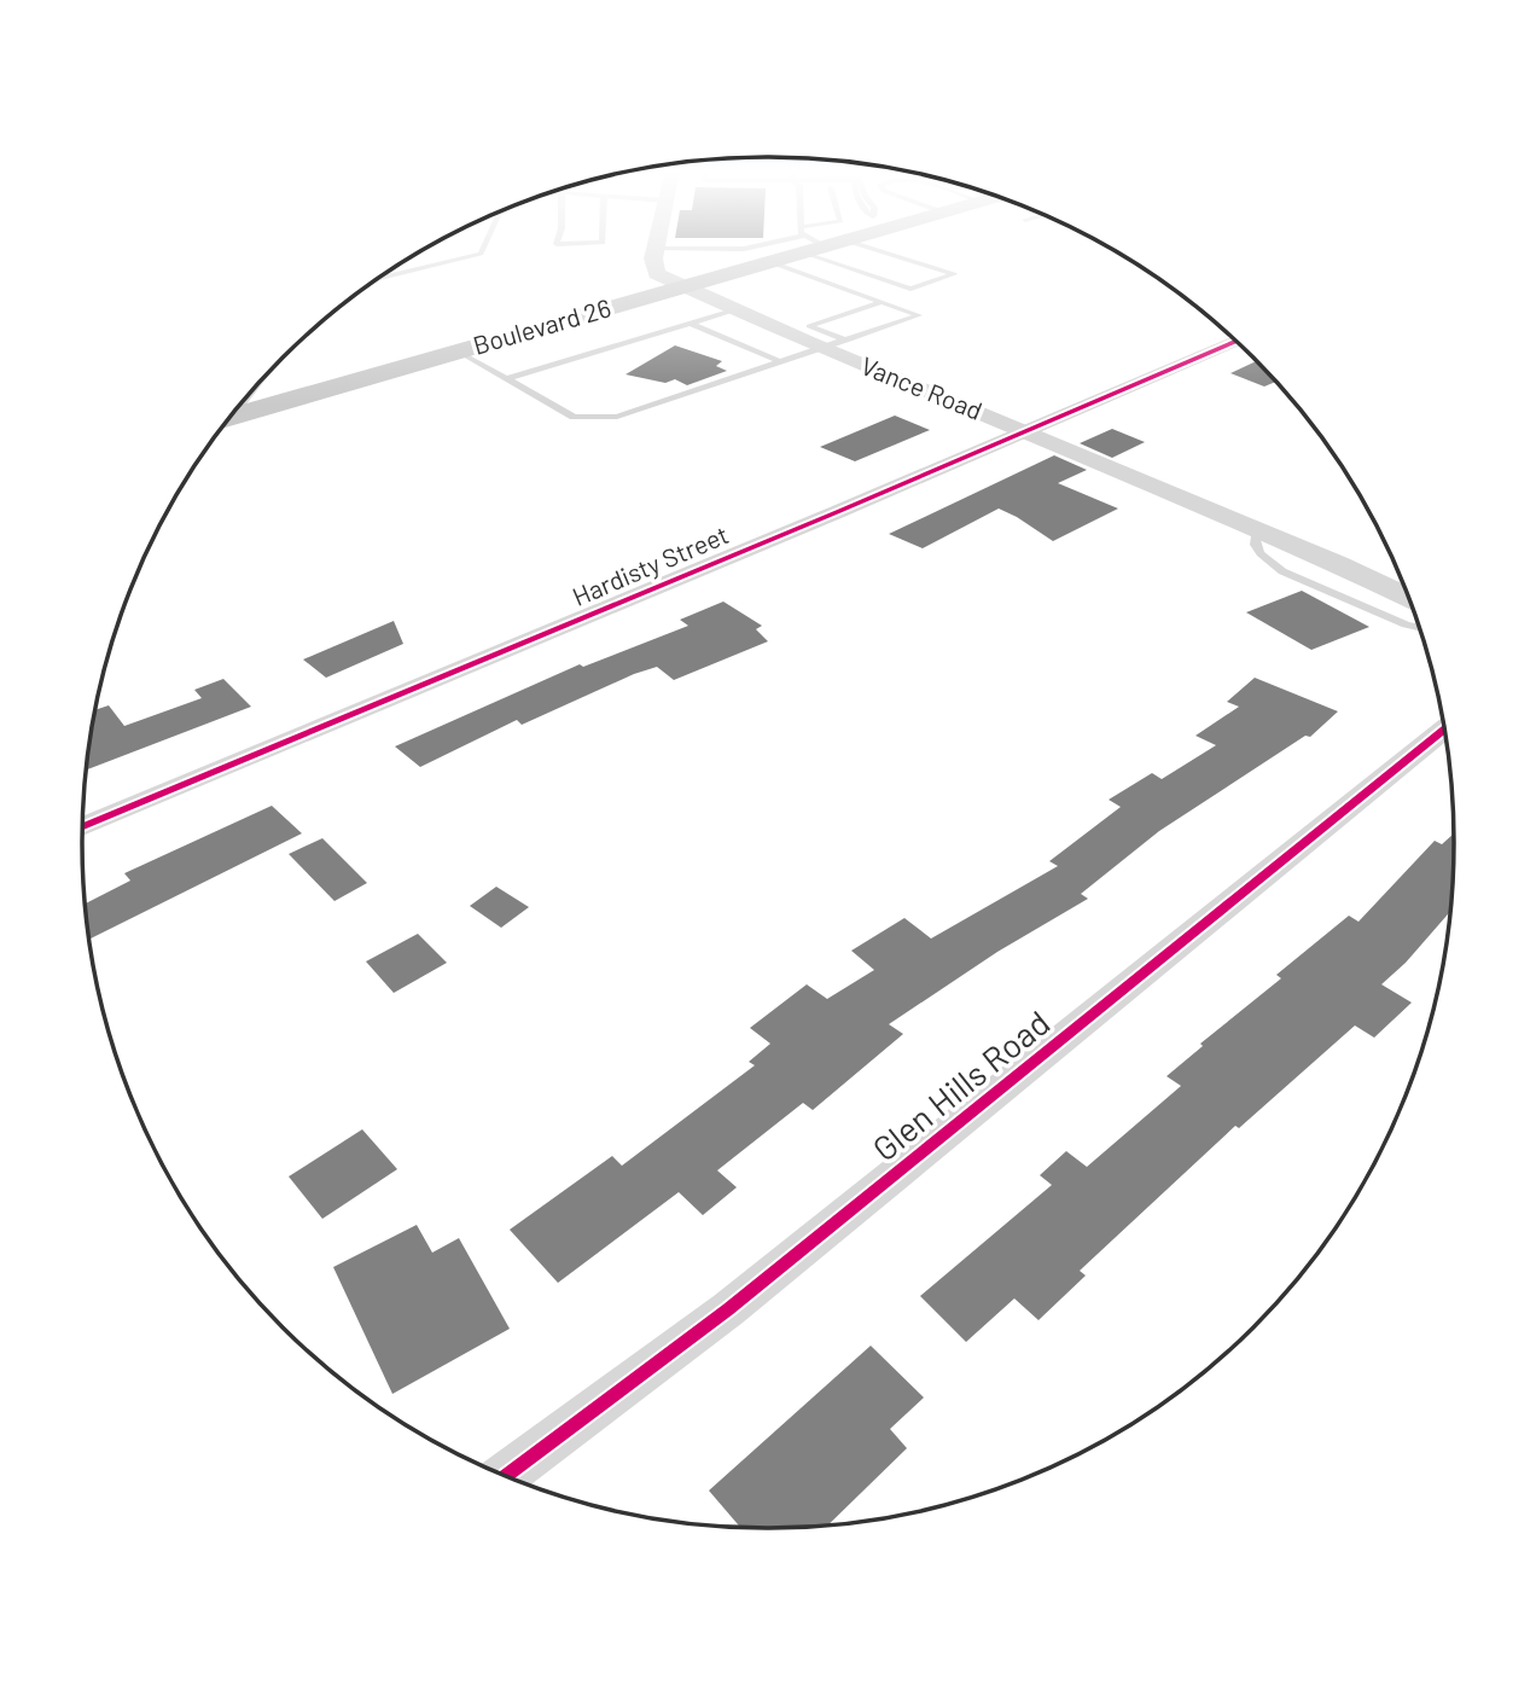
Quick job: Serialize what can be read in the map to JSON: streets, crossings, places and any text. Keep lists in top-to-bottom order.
{
  "streets": {
    "main road": ["Boulevard 26"],
    "street": ["Vance Road", "Hardisty Street", "Glen Hills Road"]
  },
  "crossings": [
    ["Boulevard 26", "Vance Road"],
    ["Vance Road", "Hardisty Street"]
  ]
}
